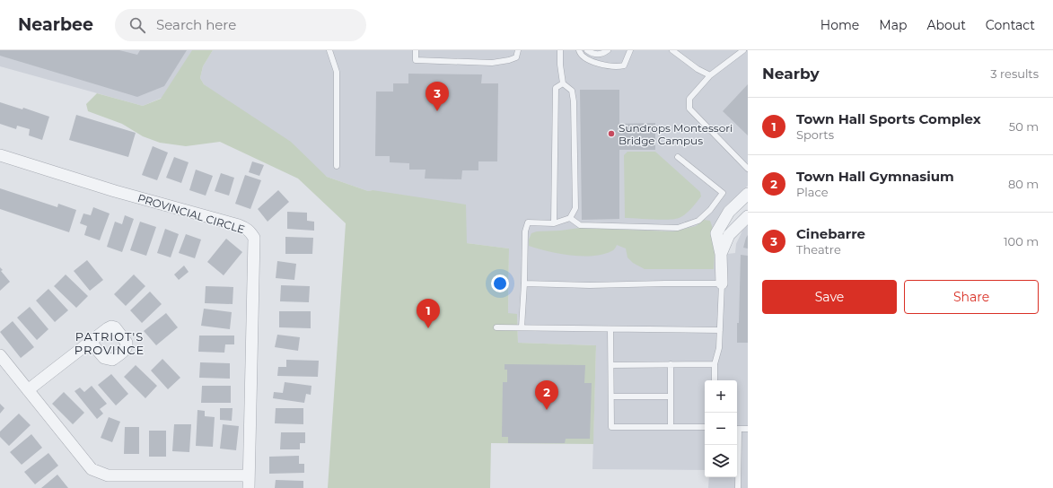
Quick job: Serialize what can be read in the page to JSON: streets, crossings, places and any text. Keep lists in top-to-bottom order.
{
  "streets": {
    "street": ["PROVINCIAL CIRCLE"]
  },
  "districts": ["PATRIOT'S PROVINCE"],
  "places": ["Sundrops Montessori Bridge Campus"],
  "page": {
    "header": "Nearbee",
    "search": "Search here",
    "nav": [
      "Home",
      "Map",
      "About",
      "Contact"
    ],
    "heading": ["Nearby", "3 results"],
    "pins": ["3", "1", "2"],
    "list": [
      {
        "mark": "1",
        "name": "Town Hall Sports Complex",
        "note": "Sports",
        "value": "50 m"
      },
      {
        "mark": "2",
        "name": "Town Hall Gymnasium",
        "note": "Place",
        "value": "80 m"
      },
      {
        "mark": "3",
        "name": "Cinebarre",
        "note": "Theatre",
        "value": "100 m"
      }
    ],
    "buttons": ["Save", "Share"],
    "map_buttons": ["+", "−"]
  }
}
